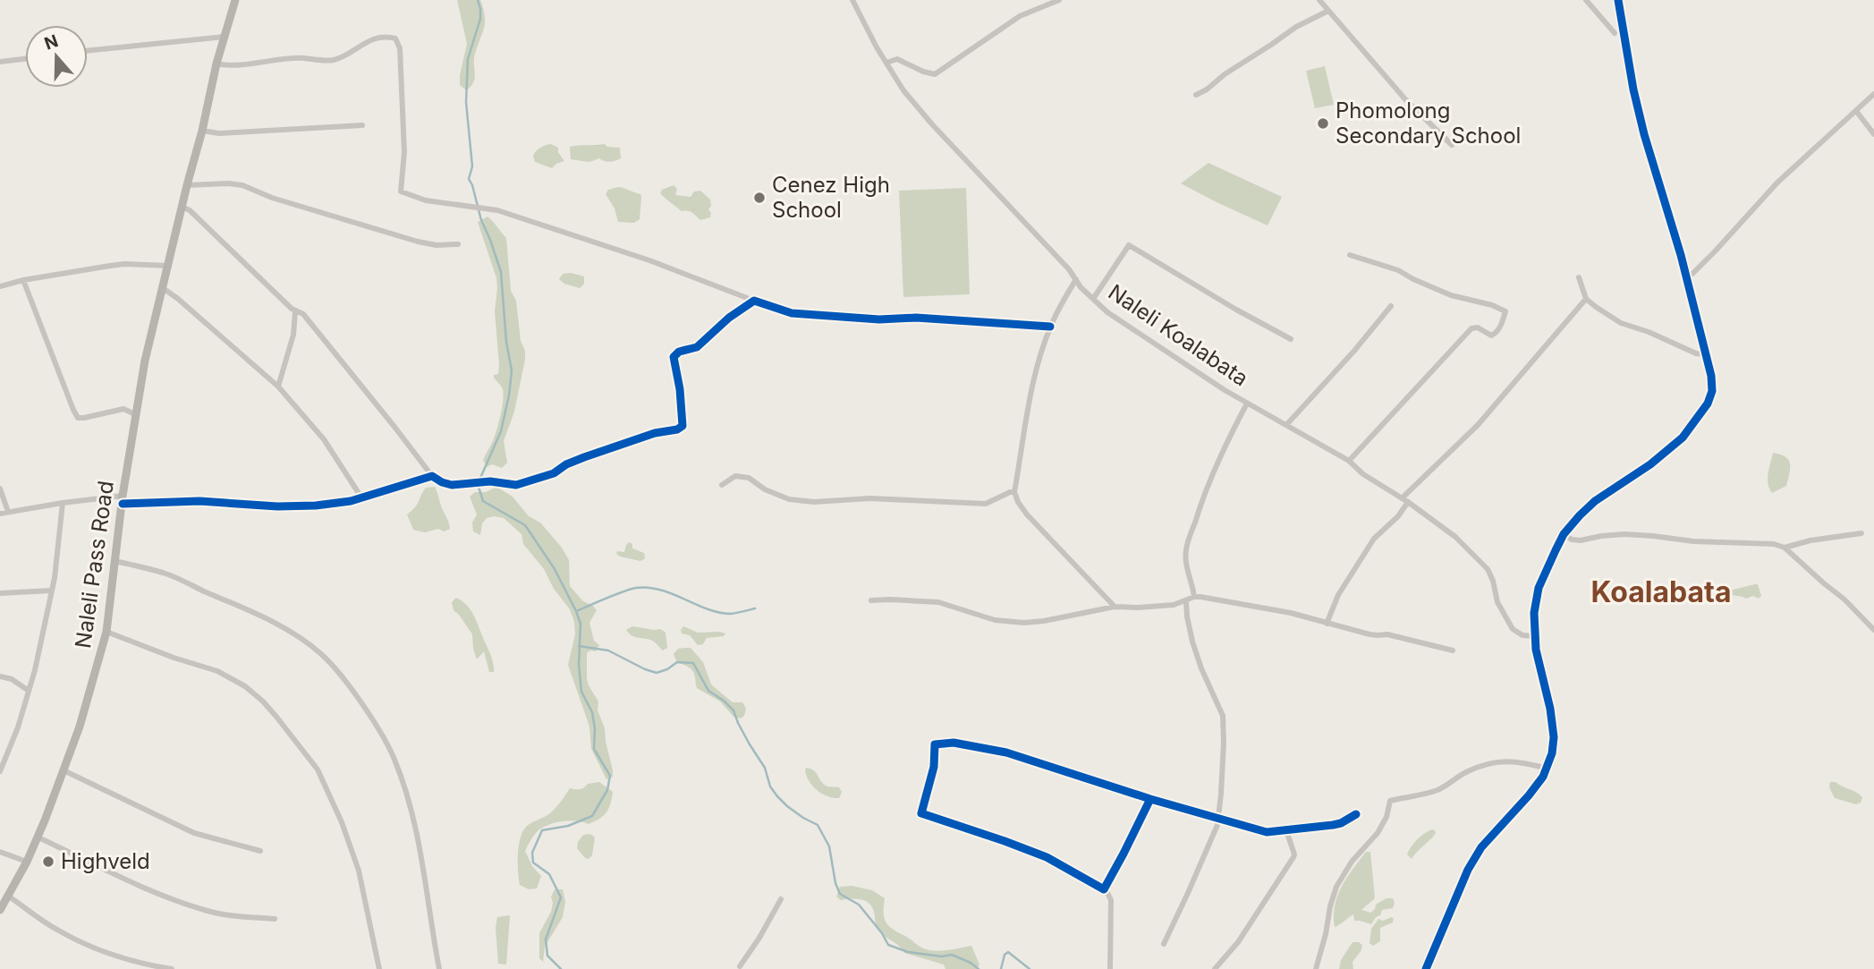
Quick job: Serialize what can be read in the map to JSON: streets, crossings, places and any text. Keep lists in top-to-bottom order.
{
  "streets": {
    "main road": ["Naleli Pass Road"],
    "street": ["Naleli Koalabata"]
  },
  "districts": ["Koalabata"],
  "places": ["Phomolong Secondary School", "Cenez High School", "Highveld"],
  "north": "top"
}
